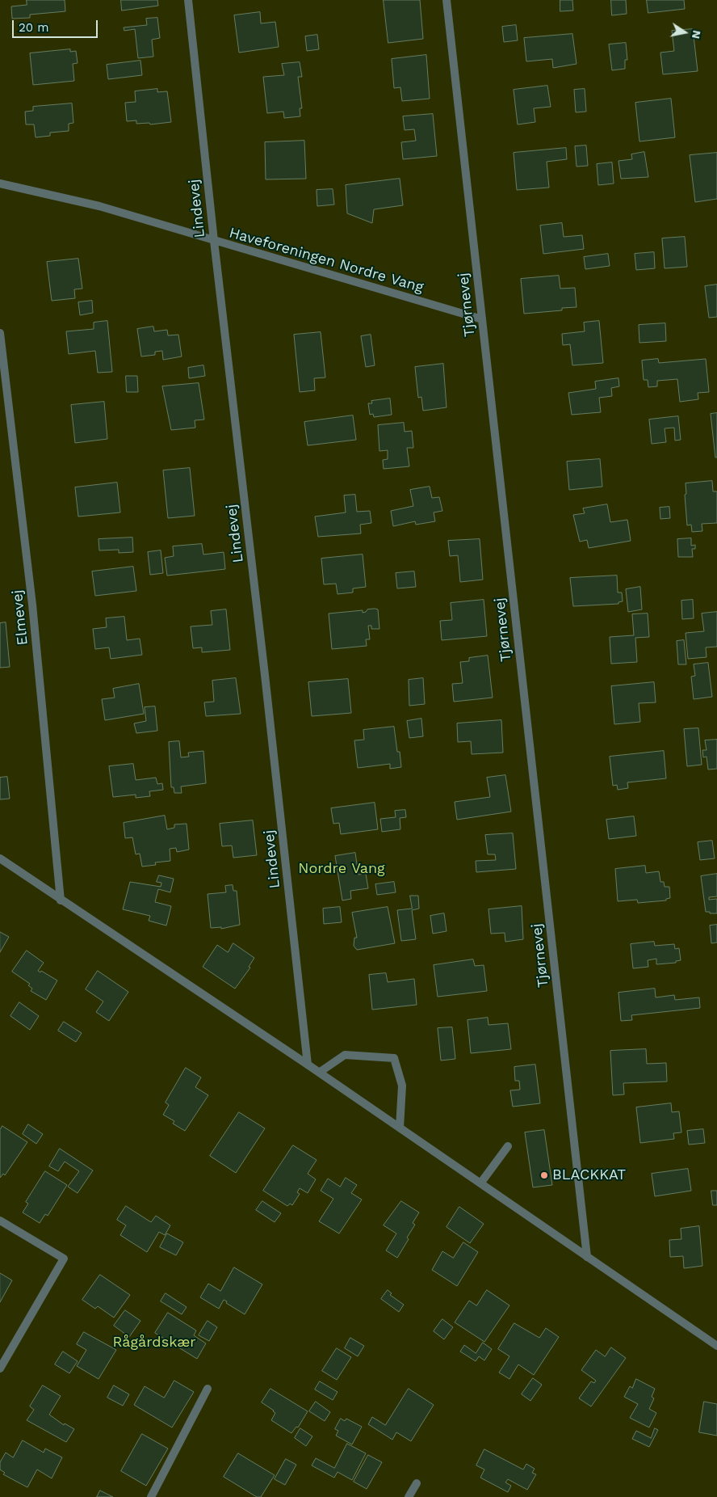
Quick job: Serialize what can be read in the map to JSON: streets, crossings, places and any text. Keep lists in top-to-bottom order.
{
  "streets": {
    "street": [
      "Lindevej",
      "Haveforeningen Nordre Vang",
      "Tjørnevej",
      "Elmevej"
    ]
  },
  "crossings": [
    ["Lindevej", "Haveforeningen Nordre Vang"],
    ["Haveforeningen Nordre Vang", "Tjørnevej"]
  ],
  "parks": ["Nordre Vang", "Rågårdskær"],
  "places": ["BLACKKAT"],
  "scale_bar": "20 m",
  "north": "right"
}
